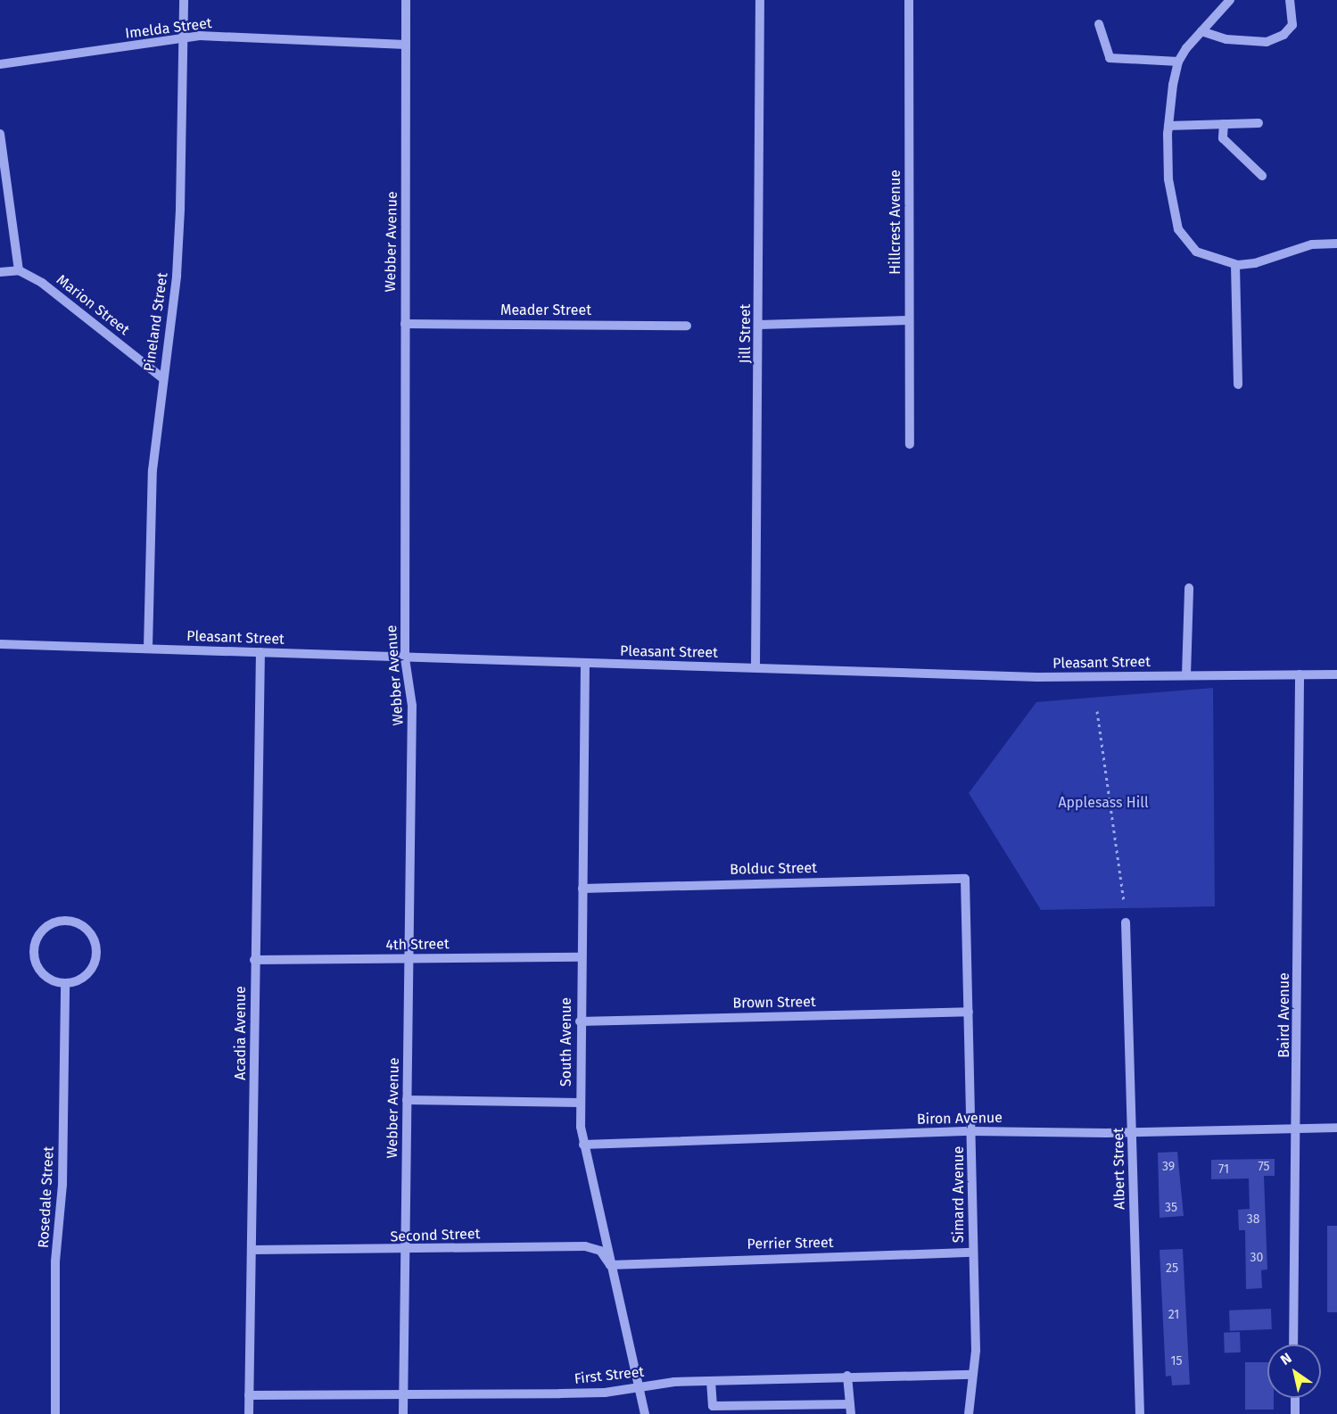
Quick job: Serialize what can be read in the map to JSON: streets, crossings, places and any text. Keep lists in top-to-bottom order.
{
  "streets": {
    "street": [
      "Imelda Street",
      "Hillcrest Avenue",
      "Webber Avenue",
      "Marion Street",
      "Meader Street",
      "Pineland Street",
      "Jill Street",
      "Pleasant Street",
      "Bolduc Street",
      "4th Street",
      "Brown Street",
      "Baird Avenue",
      "Acadia Avenue",
      "South Avenue",
      "Biron Avenue",
      "Albert Street",
      "Simard Avenue",
      "Rosedale Street",
      "Second Street",
      "Perrier Street",
      "First Street"
    ]
  },
  "crossings": [
    ["Imelda Street", "Webber Avenue"],
    ["Imelda Street", "Pineland Street"],
    ["Webber Avenue", "Meader Street"],
    ["Webber Avenue", "Pleasant Street"],
    ["Webber Avenue", "4th Street"],
    ["Webber Avenue", "Second Street"],
    ["Webber Avenue", "First Street"],
    ["Marion Street", "Pineland Street"],
    ["Pineland Street", "Pleasant Street"],
    ["Jill Street", "Pleasant Street"],
    ["Pleasant Street", "Baird Avenue"],
    ["Pleasant Street", "Acadia Avenue"],
    ["Pleasant Street", "South Avenue"],
    ["Bolduc Street", "South Avenue"],
    ["Bolduc Street", "Simard Avenue"],
    ["4th Street", "Acadia Avenue"],
    ["4th Street", "South Avenue"],
    ["Brown Street", "South Avenue"],
    ["Brown Street", "Simard Avenue"],
    ["Baird Avenue", "Biron Avenue"],
    ["Acadia Avenue", "Second Street"],
    ["Acadia Avenue", "First Street"],
    ["South Avenue", "Biron Avenue"],
    ["South Avenue", "Second Street"],
    ["South Avenue", "Perrier Street"],
    ["South Avenue", "First Street"],
    ["Biron Avenue", "Albert Street"],
    ["Biron Avenue", "Simard Avenue"],
    ["Simard Avenue", "Perrier Street"],
    ["Simard Avenue", "First Street"],
    ["Second Street", "Perrier Street"]
  ],
  "parks": ["Applesass Hill"],
  "house_numbers": [
    "39",
    "75",
    "71",
    "35",
    "38",
    "30",
    "25",
    "21",
    "15"
  ],
  "north": "top left"
}
